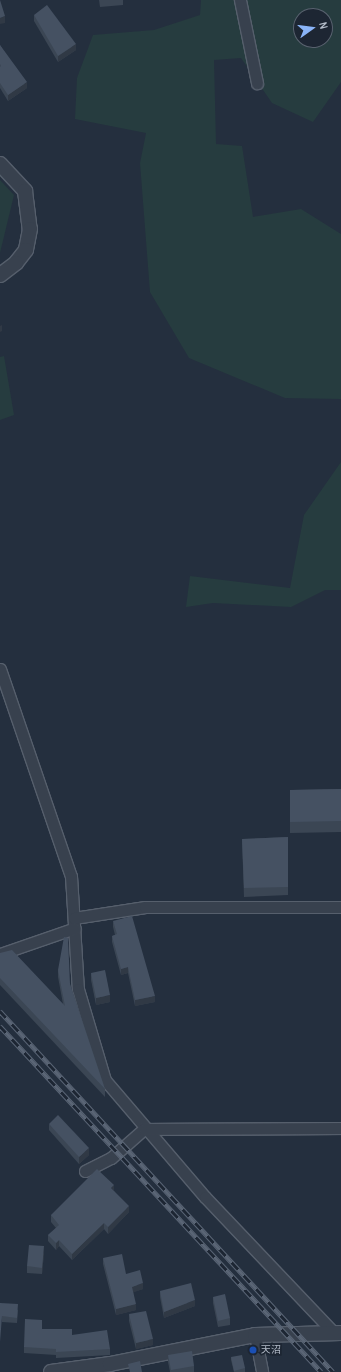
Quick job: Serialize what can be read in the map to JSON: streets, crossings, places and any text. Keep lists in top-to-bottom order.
{
  "places": ["天沼"],
  "north": "right"
}
